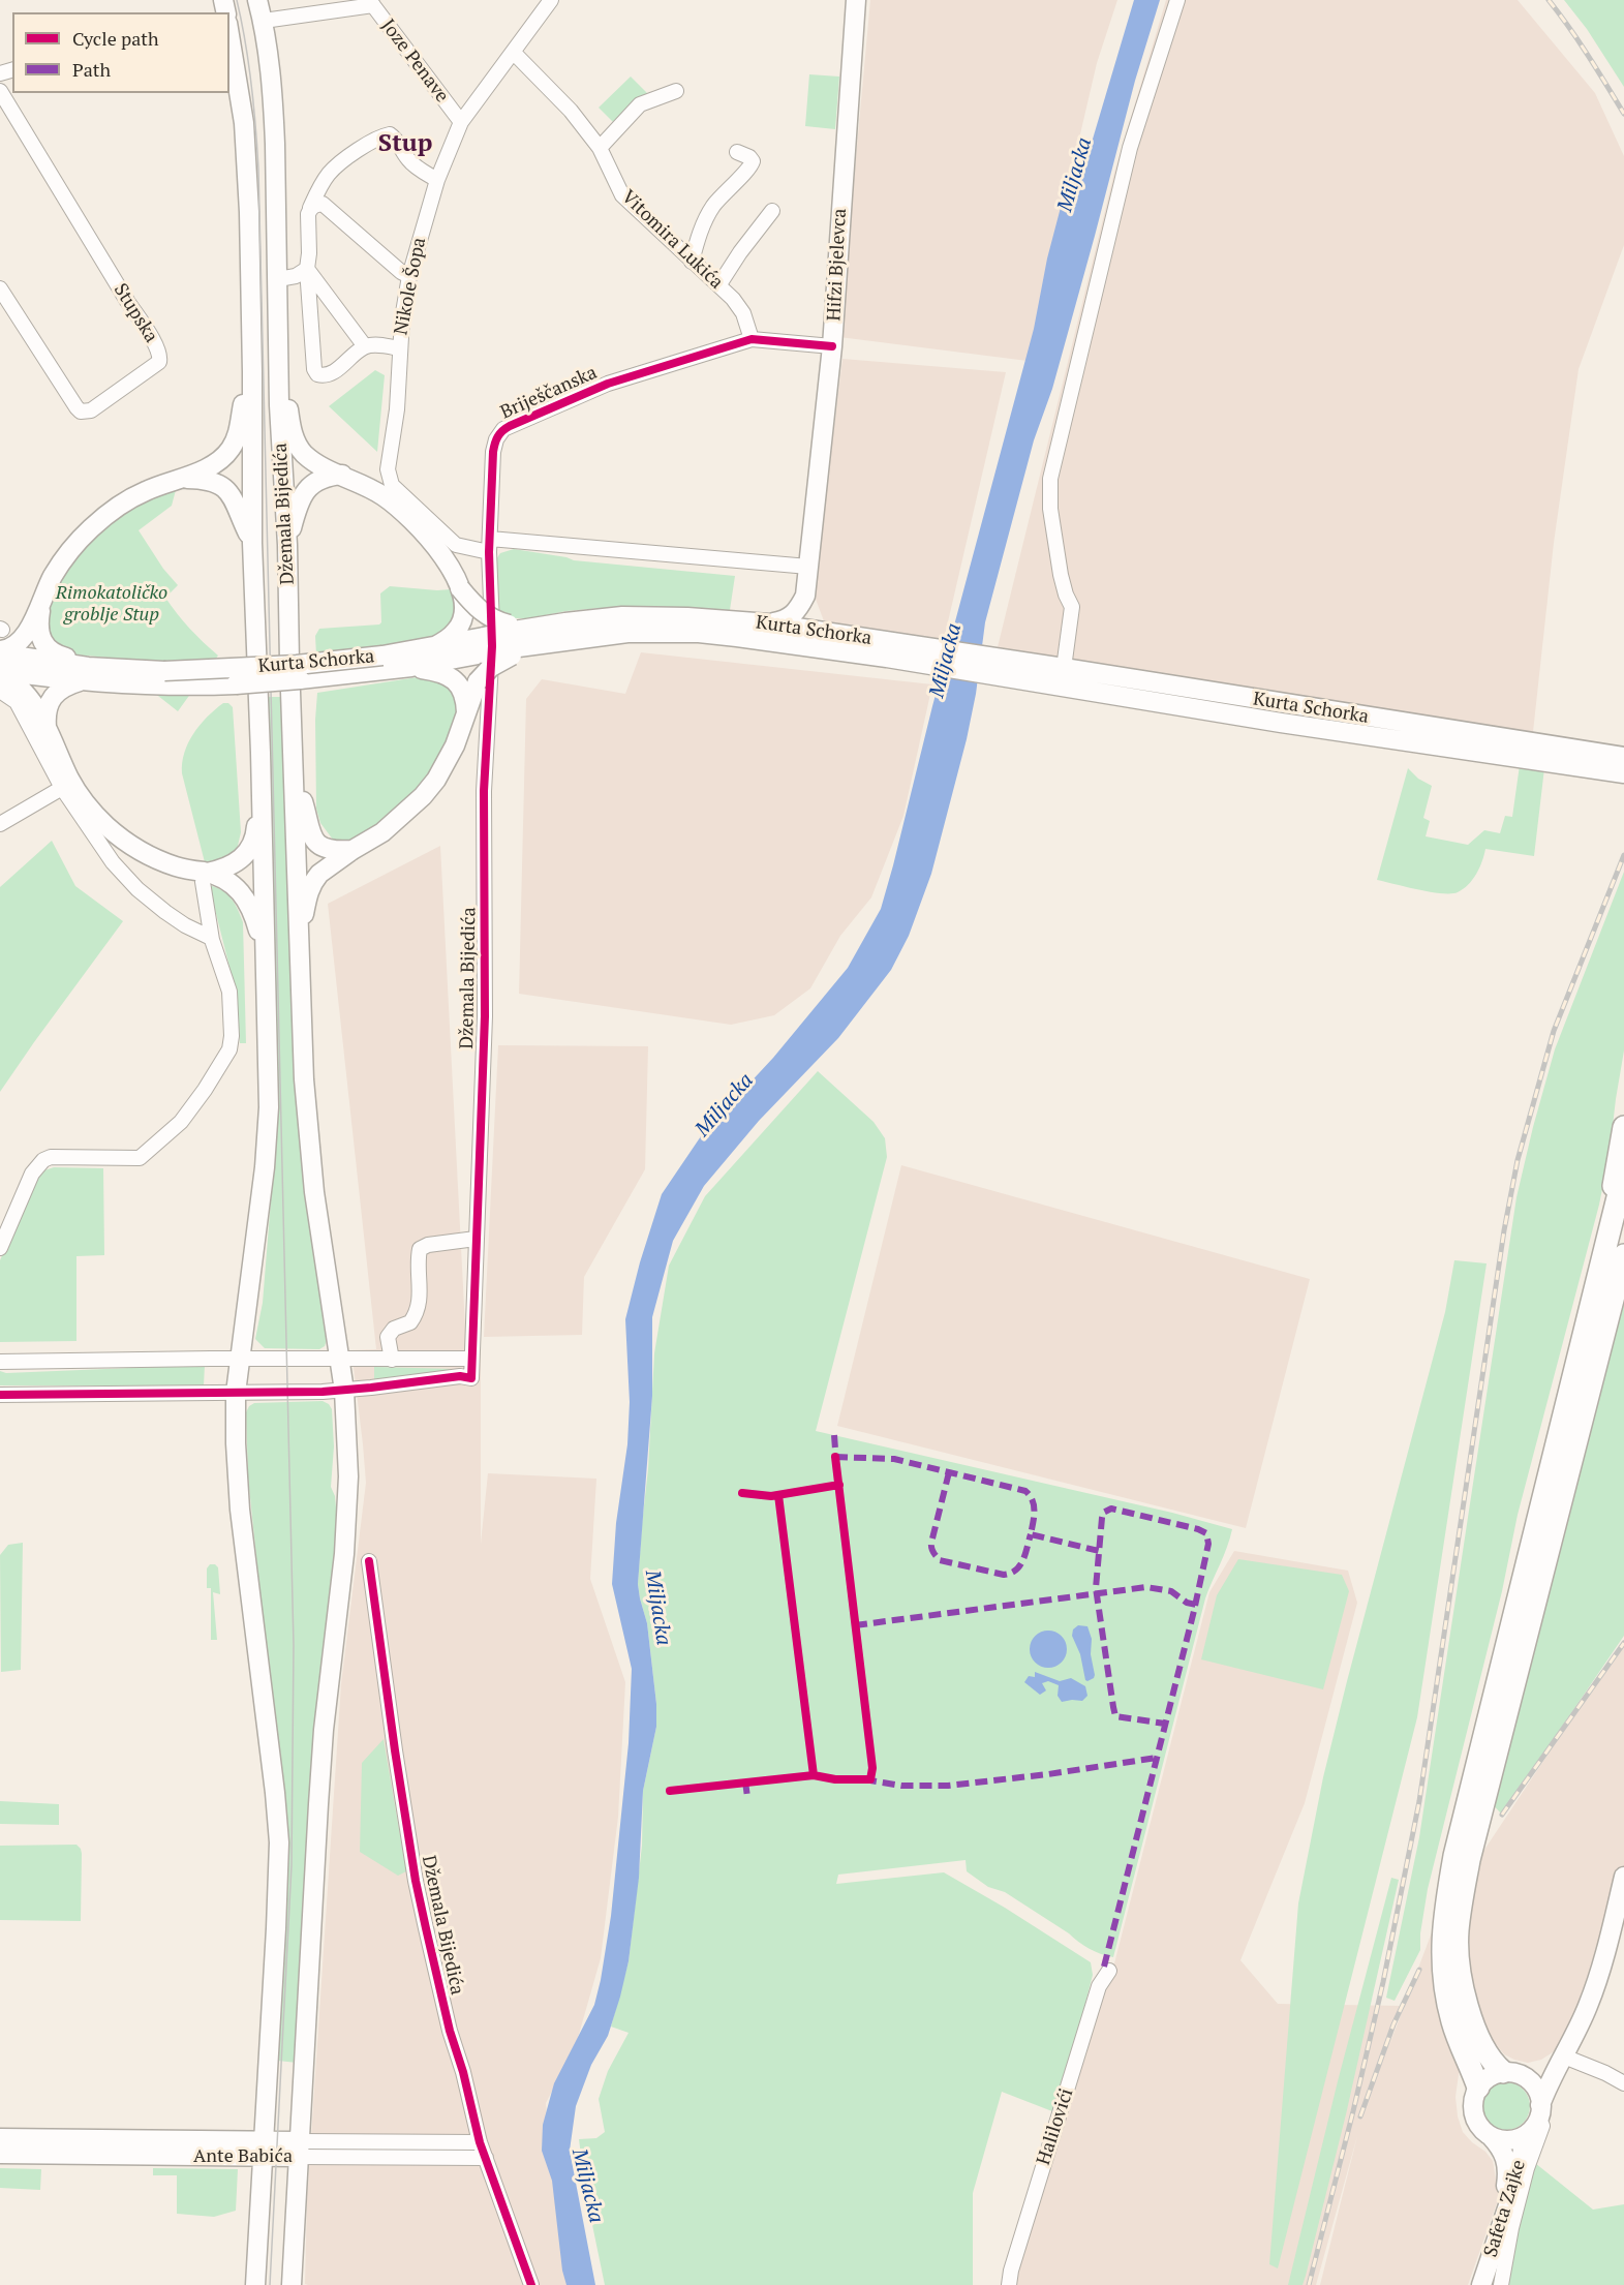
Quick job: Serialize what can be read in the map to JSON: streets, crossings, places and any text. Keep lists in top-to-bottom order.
{
  "streets": {
    "main road": [
      "Hifzi Bjelevca",
      "Džemala Bijedića",
      "Kurta Schorka",
      "Ante Babića",
      "Safeta Zajke"
    ],
    "street": [
      "Joze Penave",
      "Vitomira Lukića",
      "Nikole Šopa",
      "Stupska",
      "Briješčanska",
      "Halilovići"
    ]
  },
  "crossings": [
    ["Joze Penave", "Nikole Šopa"],
    ["Vitomira Lukića", "Nikole Šopa"],
    ["Vitomira Lukića", "Briješčanska"],
    ["Nikole Šopa", "Briješčanska"],
    ["Briješčanska", "Džemala Bijedića"],
    ["Džemala Bijedića", "Ante Babića"]
  ],
  "districts": ["Stup"],
  "water": ["Miljacka"],
  "parks": ["Rimokatoličko groblje Stup"],
  "legend": ["Cycle path", "Path"]
}
